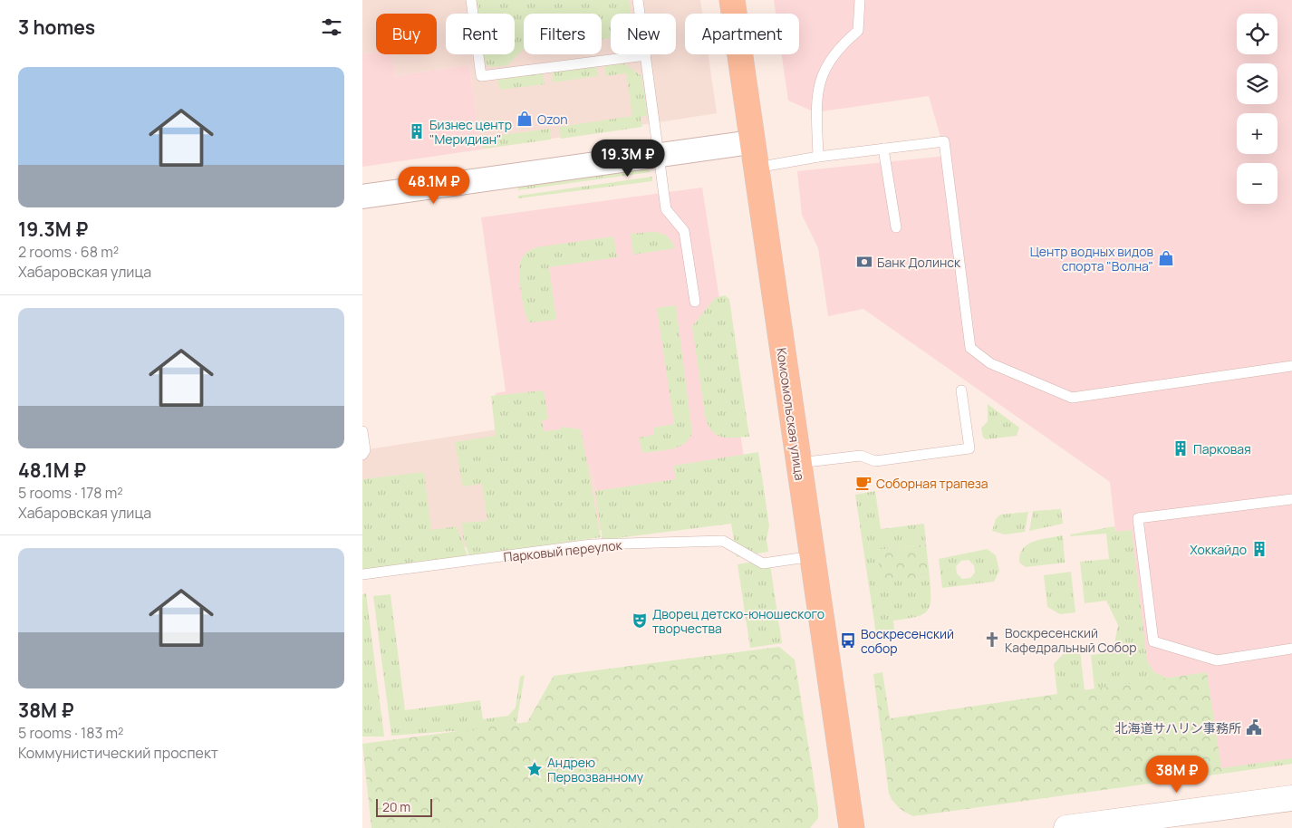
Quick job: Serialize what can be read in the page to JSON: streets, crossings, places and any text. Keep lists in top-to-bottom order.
{
  "streets": {
    "main road": ["Комсомольская улица"],
    "lane": ["Парковый переулок"]
  },
  "crossings": [
    ["Комсомольская улица", "Парковый переулок"]
  ],
  "places": {
    "shop": ["Ozon", "Центр водных видов спорта \"Волна\""],
    "building": ["Бизнес центр \"Меридиан\"", "Парковая", "Хоккайдо"],
    "bank": ["Банк Долинск"],
    "cafe": ["Соборная трапеза"],
    "theatre": ["Дворец детско-юношеского творчества"],
    "church": ["Воскресенский Кафедральный Собор"],
    "bus stop": ["Воскресенский собор"],
    "public building": ["北海道サハリン事務所"],
    "place": ["Андрею Первозванному"]
  },
  "scale_bar": "20 m",
  "page": {
    "heading": "3 homes",
    "map_buttons": ["+", "−"],
    "chip": [
      "Buy",
      "Rent",
      "Filters",
      "New",
      "Apartment"
    ],
    "list": [
      {
        "name": "19.3M ₽",
        "note": "2 rooms · 68 m² · Хабаровская улица"
      },
      {
        "name": "48.1M ₽",
        "note": "5 rooms · 178 m² · Хабаровская улица"
      },
      {
        "name": "38M ₽",
        "note": "5 rooms · 183 m² · Коммунистический проспект"
      }
    ],
    "price": ["19.3M ₽", "48.1M ₽", "38M ₽"],
    "scale": "20 m"
  }
}
